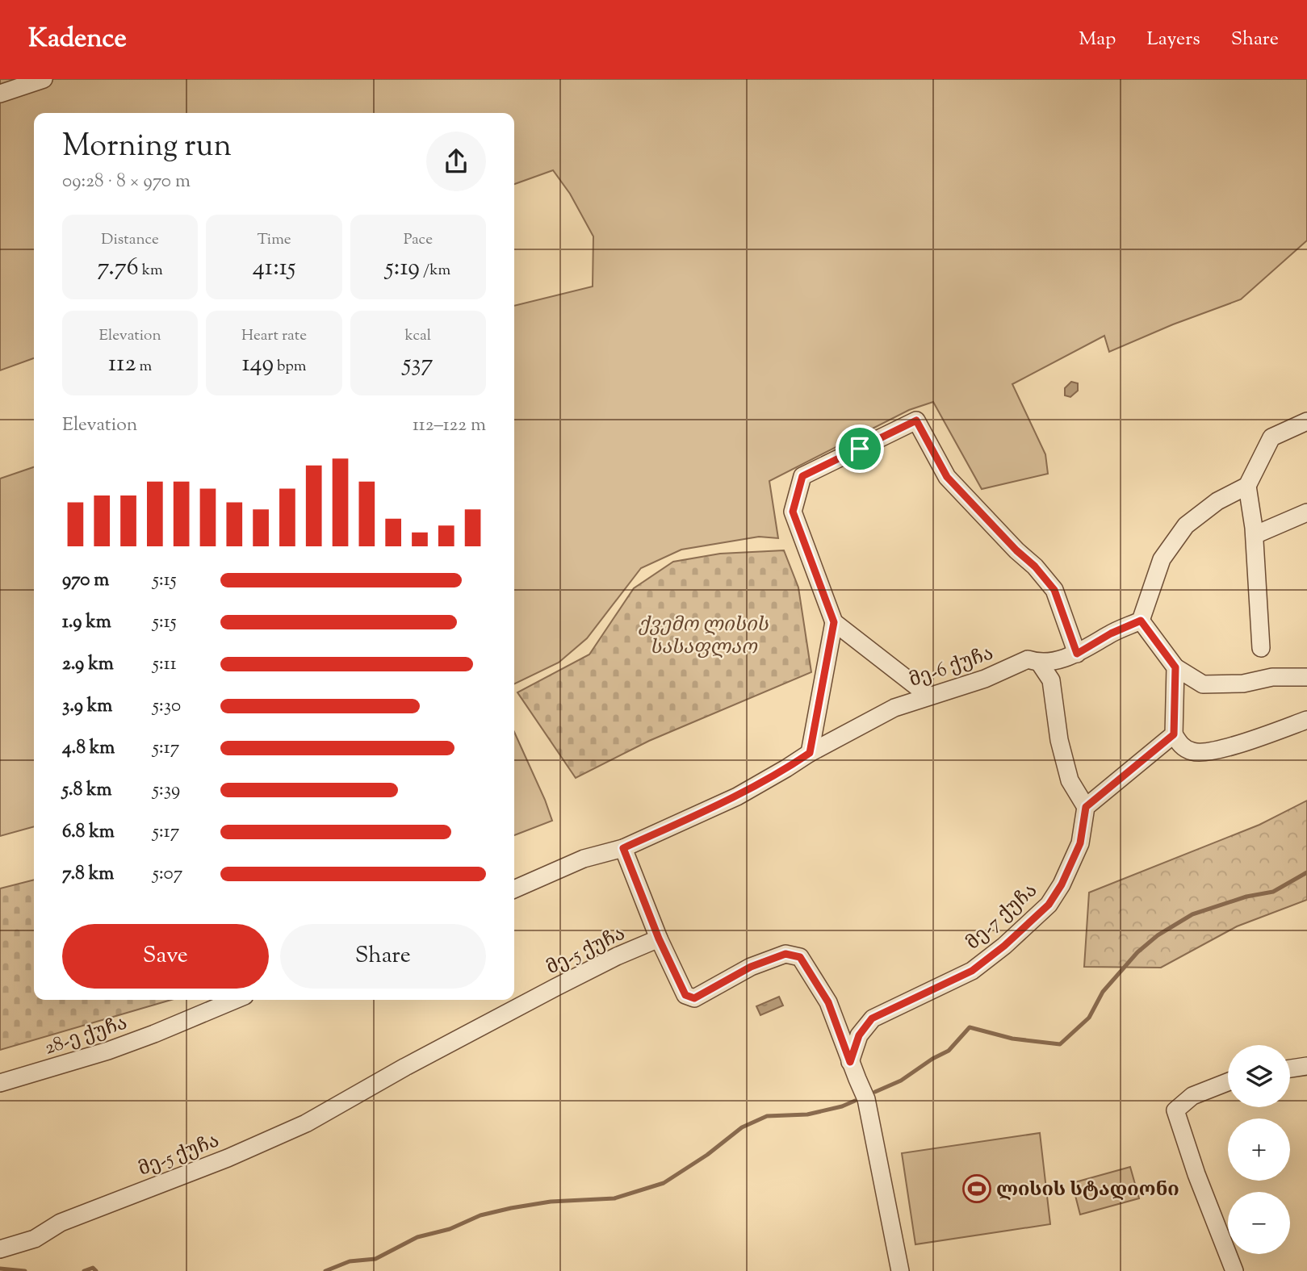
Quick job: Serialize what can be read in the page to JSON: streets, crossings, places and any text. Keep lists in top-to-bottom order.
{
  "streets": {
    "street": [
      "მე-6 ქუჩა",
      "მე-7 ქუჩა",
      "მე-5 ქუჩა",
      "28-ე ქუჩა"
    ]
  },
  "parks": ["ქვემო ლისის სასაფლაო"],
  "places": {
    "sports": ["ლისის სტადიონი"]
  },
  "page": {
    "header": "Kadence",
    "nav": ["Map", "Layers", "Share"],
    "heading": ["Morning run", "09:28 · 8 × 970 m"],
    "stats": [
      ["Distance", "7.76 km"],
      ["Time", "41:15"],
      ["Pace", "5:19 /km"],
      ["Elevation", "112 m"],
      ["Heart rate", "149 bpm"],
      ["kcal", "537"]
    ],
    "chart": ["Elevation", "112–122 m"],
    "list": [
      {
        "name": "970 m",
        "note": "5:15"
      },
      {
        "name": "1.9 km",
        "note": "5:15"
      },
      {
        "name": "2.9 km",
        "note": "5:11"
      },
      {
        "name": "3.9 km",
        "note": "5:30"
      },
      {
        "name": "4.8 km",
        "note": "5:17"
      },
      {
        "name": "5.8 km",
        "note": "5:39"
      },
      {
        "name": "6.8 km",
        "note": "5:17"
      },
      {
        "name": "7.8 km",
        "note": "5:07"
      }
    ],
    "buttons": ["Save", "Share"],
    "map_buttons": ["+", "−"]
  }
}
